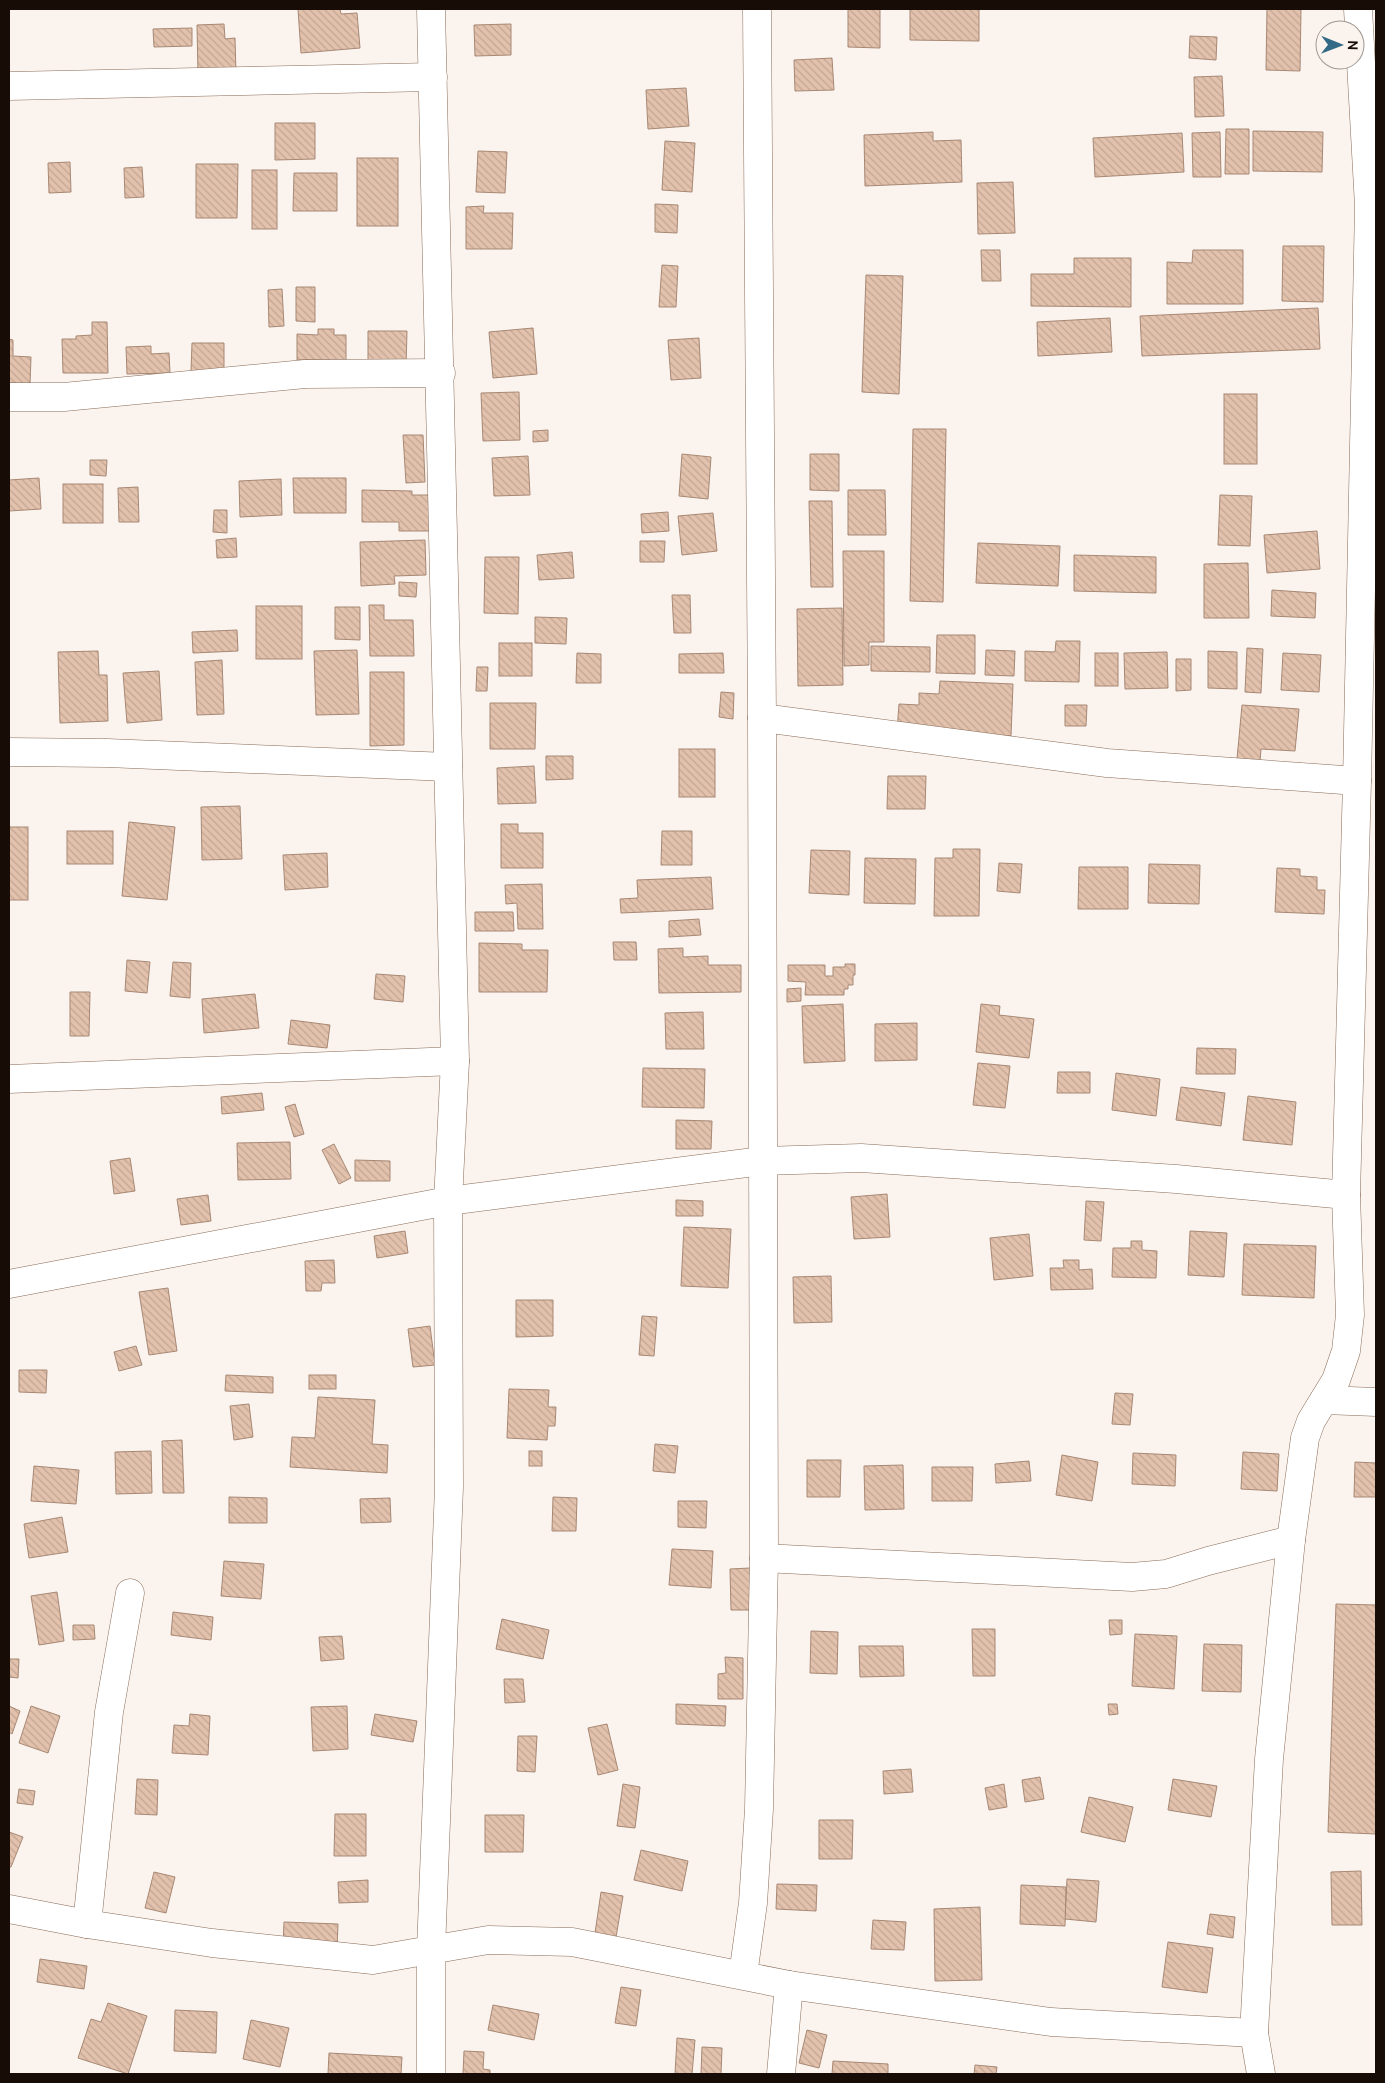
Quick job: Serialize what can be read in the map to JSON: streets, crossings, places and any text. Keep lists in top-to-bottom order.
{
  "north": "right"
}
